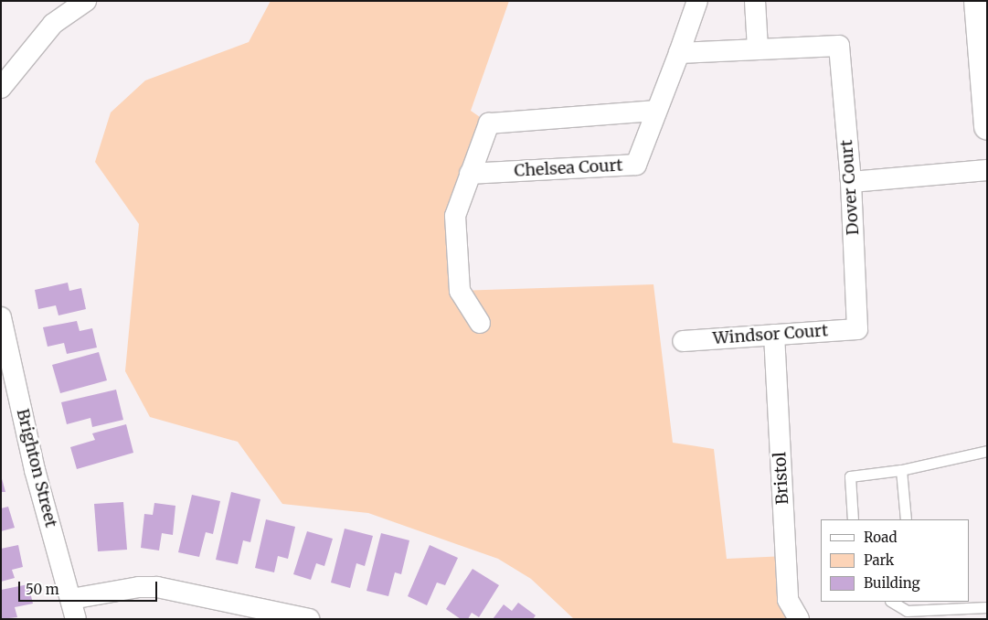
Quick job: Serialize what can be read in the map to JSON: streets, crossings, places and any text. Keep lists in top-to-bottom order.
{
  "streets": {
    "street": [
      "Chelsea Court",
      "Dover Court",
      "Windsor Court",
      "Brighton Street",
      "Bristol"
    ]
  },
  "crossings": [
    ["Dover Court", "Windsor Court"],
    ["Windsor Court", "Bristol"]
  ],
  "legend": ["Road", "Park", "Building"],
  "scale_bar": "50 m"
}
